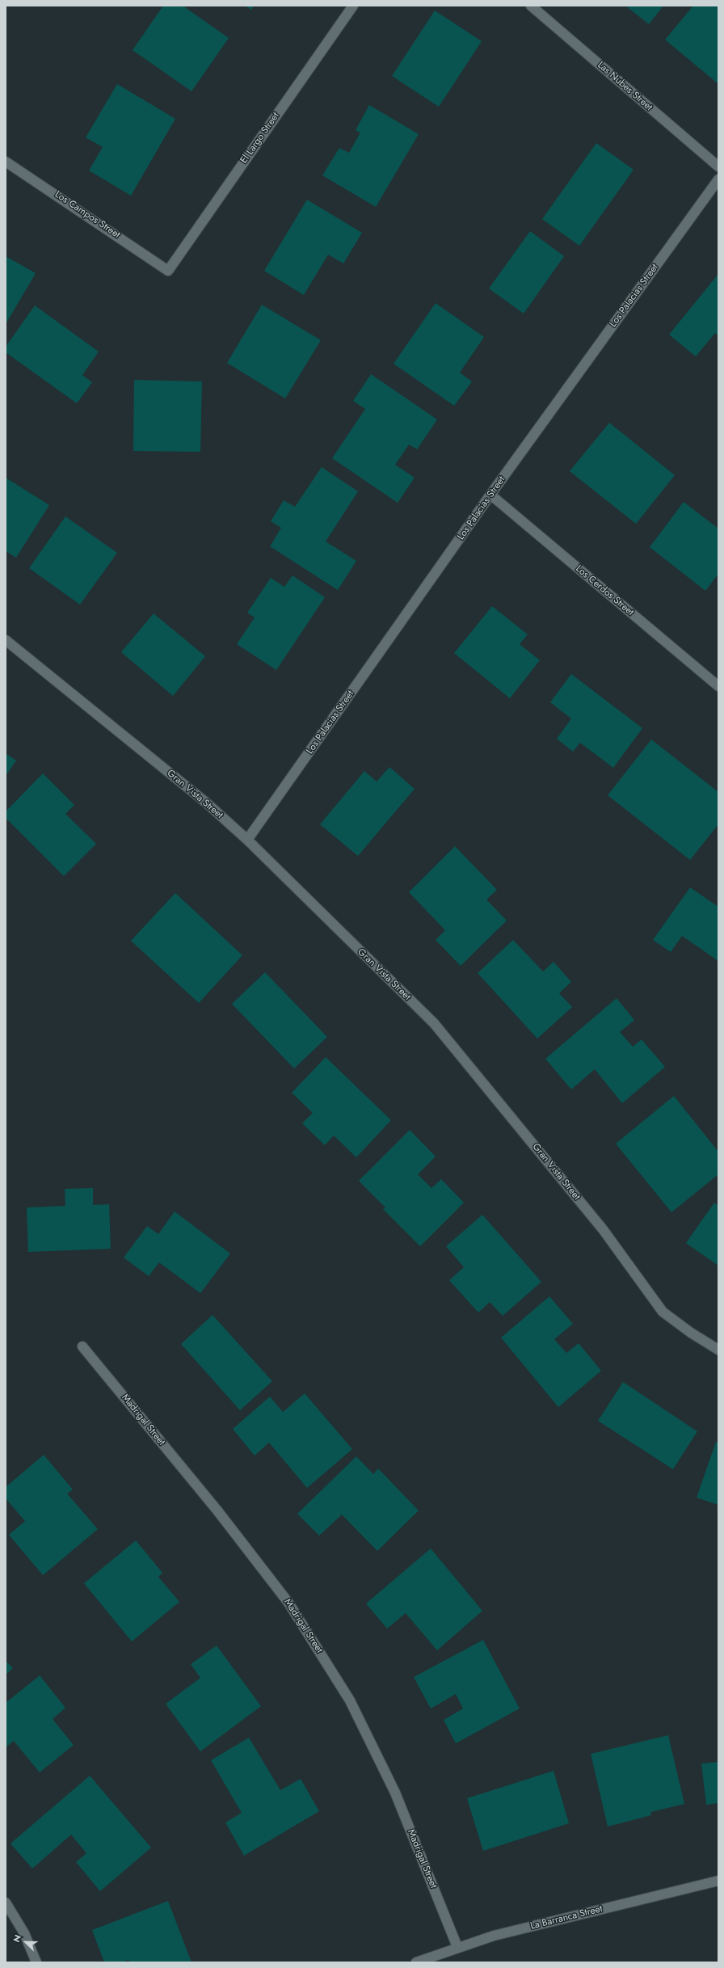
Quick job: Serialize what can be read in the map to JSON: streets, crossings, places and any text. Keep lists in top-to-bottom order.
{
  "streets": {
    "street": [
      "Las Nubes Street",
      "El Largo Street",
      "Los Campos Street",
      "Los Palacias Street",
      "Los Cerdos Street",
      "Gran Vista Street",
      "Madrigal Street",
      "La Barranca Street"
    ]
  },
  "crossings": [
    ["El Largo Street", "Los Campos Street"],
    ["Los Palacias Street", "Los Cerdos Street"],
    ["Los Palacias Street", "Gran Vista Street"],
    ["Madrigal Street", "La Barranca Street"]
  ],
  "north": "top left"
}
